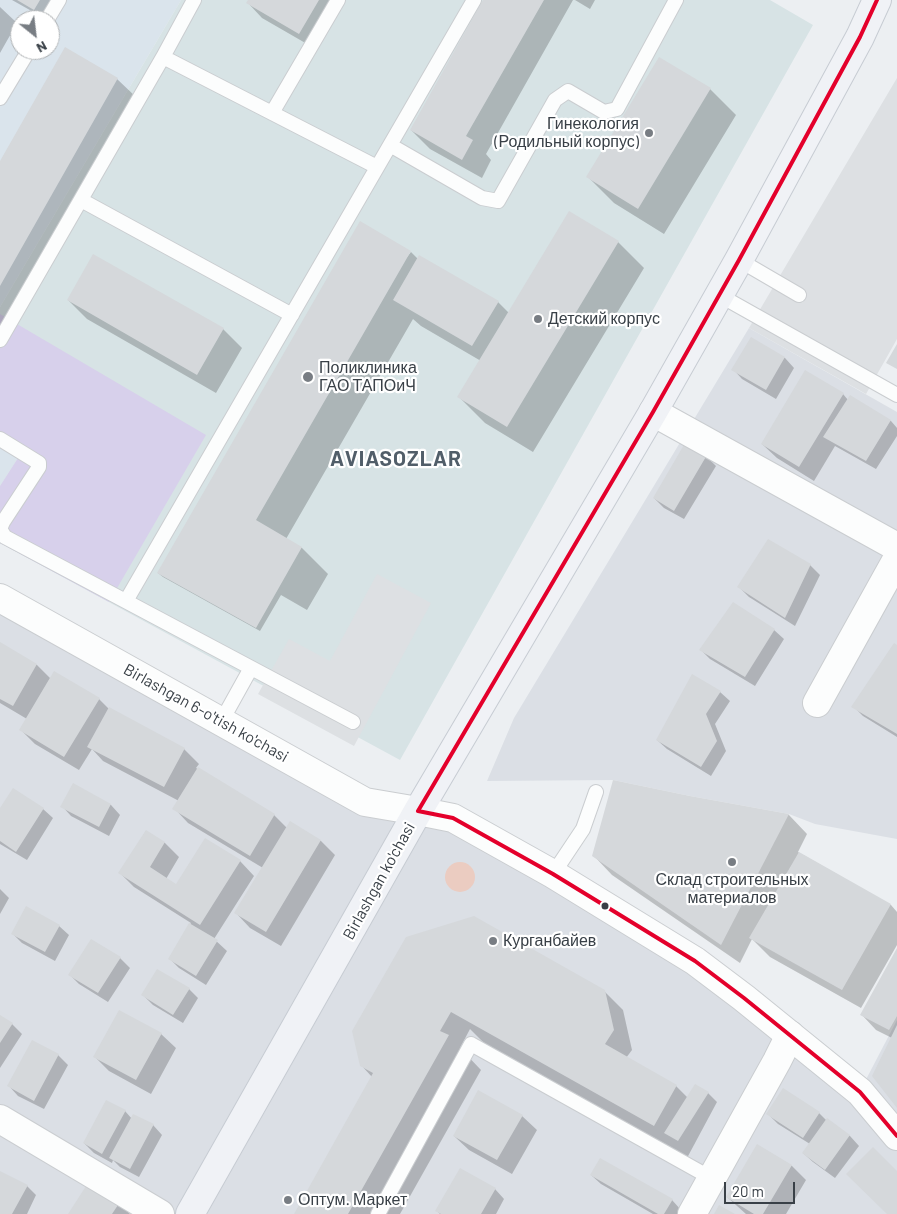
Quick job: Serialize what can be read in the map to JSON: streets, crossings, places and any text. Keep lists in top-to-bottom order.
{
  "streets": {
    "main road": ["Birlashgan ko'chasi"],
    "street": ["Birlashgan 6-o'tish ko'chasi"]
  },
  "crossings": [
    ["Birlashgan 6-o'tish ko'chasi", "Birlashgan ko'chasi"]
  ],
  "districts": ["AVIASOZLAR"],
  "places": [
    "Гинекология (Родильный корпус)",
    "Детский корпус",
    "Поликлиника ГАО ТАПОиЧ",
    "Склад строительных материалов",
    "Курганбайев",
    "Оптум. Маркет"
  ],
  "scale_bar": "20 m",
  "north": "bottom right"
}
